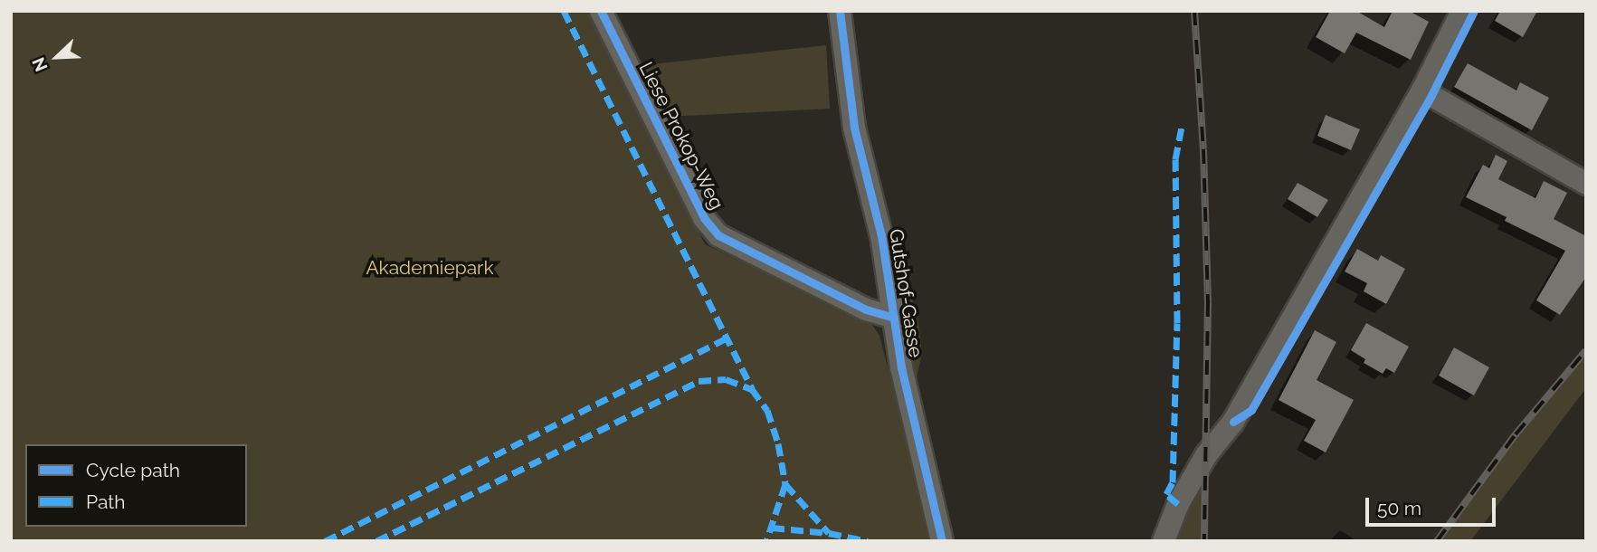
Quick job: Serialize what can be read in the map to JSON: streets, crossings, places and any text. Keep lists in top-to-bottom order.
{
  "streets": {
    "street": ["Liese Prokop-Weg", "Gutshof-Gasse"]
  },
  "crossings": [
    ["Liese Prokop-Weg", "Gutshof-Gasse"]
  ],
  "parks": ["Akademiepark"],
  "legend": ["Cycle path", "Path"],
  "scale_bar": "50 m",
  "north": "bottom left"
}
